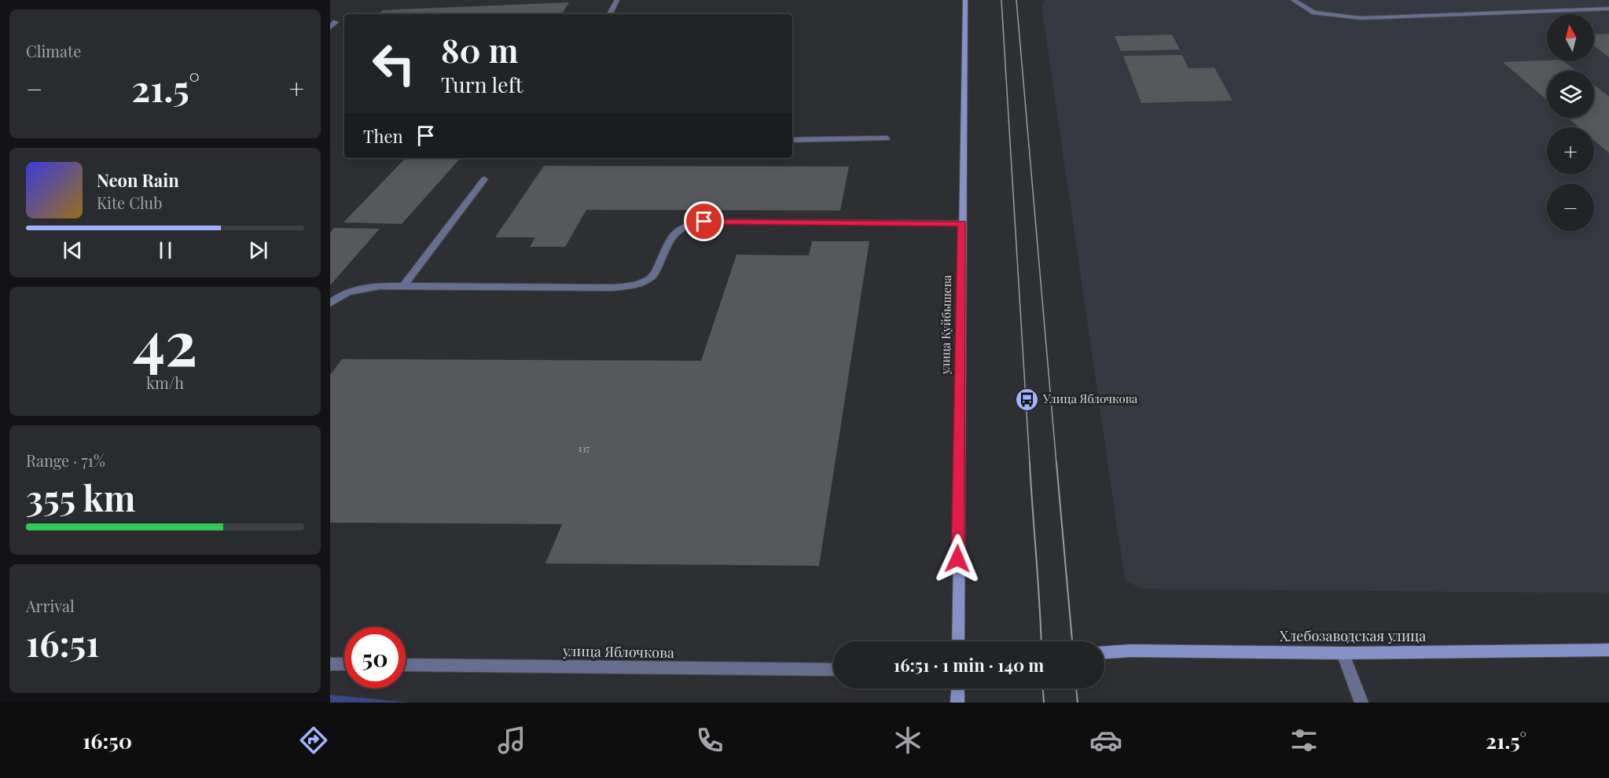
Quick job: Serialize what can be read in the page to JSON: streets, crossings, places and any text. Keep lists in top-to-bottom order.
{
  "streets": {
    "main road": ["улица Куйбышева", "Хлебозаводская улица"],
    "street": ["улица Яблочкова"]
  },
  "places": {
    "bus stop": ["Улица Яблочкова"]
  },
  "house_numbers": ["137"],
  "north": "top",
  "page": {
    "tile": [
      "Climate",
      ["42", "km/h"],
      ["Range · 71%", "355 km"],
      ["Arrival", "16:51"]
    ],
    "map_buttons": ["+", "−"],
    "turn": ["80 m", "Turn left"],
    "heat": ["−", "21.5°", "+"],
    "then": "Then",
    "song": ["Neon Rain", "Kite Club"],
    "limit": "50",
    "trip": "16:51 · 1 min · 140 m",
    "tabs": ["16:50", "21.5°"]
  }
}
